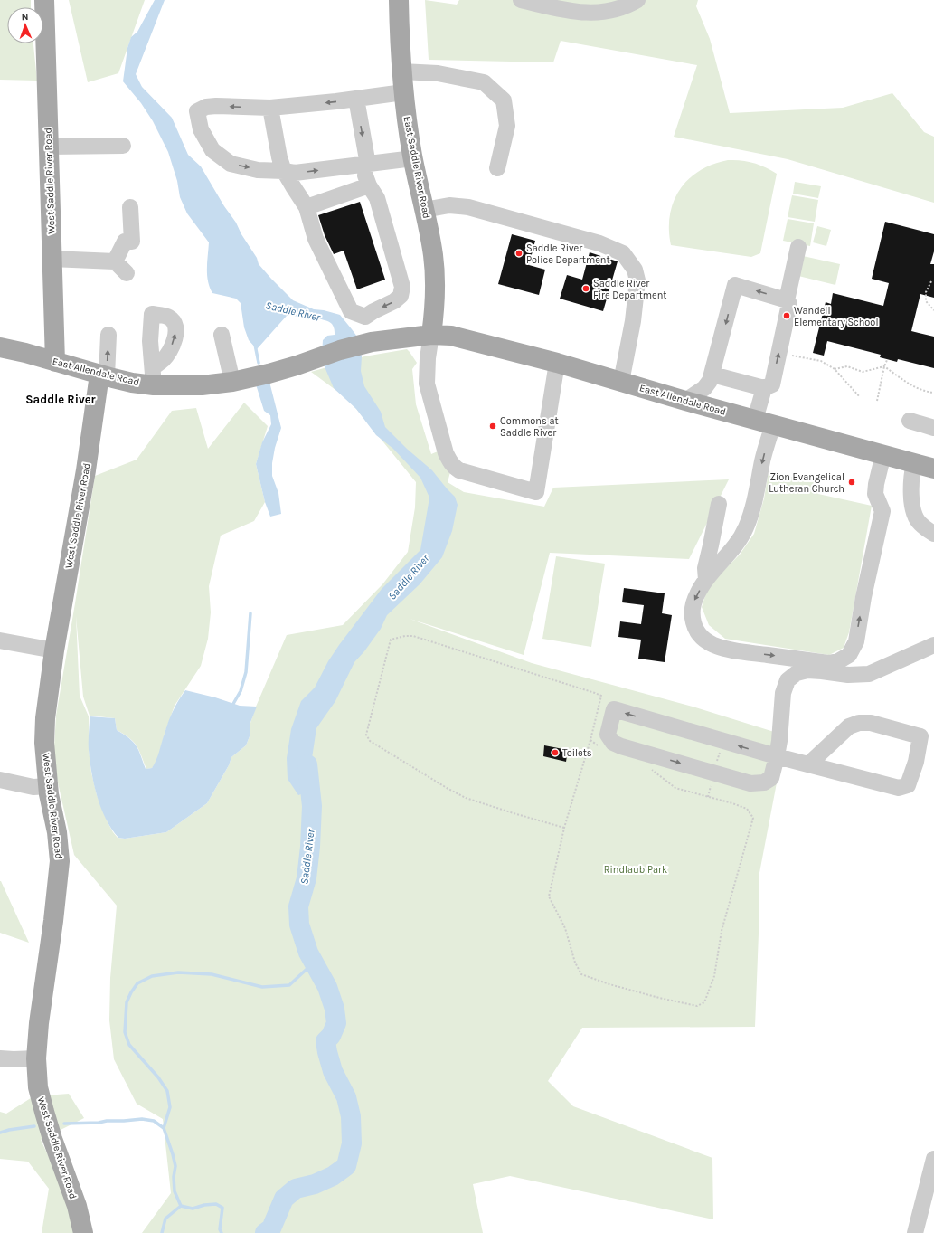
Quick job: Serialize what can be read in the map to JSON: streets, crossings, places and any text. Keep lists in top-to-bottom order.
{
  "streets": {
    "main road": ["East Saddle River Road", "West Saddle River Road", "East Allendale Road"]
  },
  "crossings": [
    ["East Saddle River Road", "East Allendale Road"],
    ["West Saddle River Road", "East Allendale Road"]
  ],
  "districts": ["Saddle River"],
  "water": ["Saddle River"],
  "parks": ["Rindlaub Park"],
  "places": [
    "Saddle River Police Department",
    "Saddle River Fire Department",
    "Wandell Elementary School",
    "Commons at Saddle River",
    "Zion Evangelical Lutheran Church",
    "Toilets"
  ],
  "north": "top"
}
